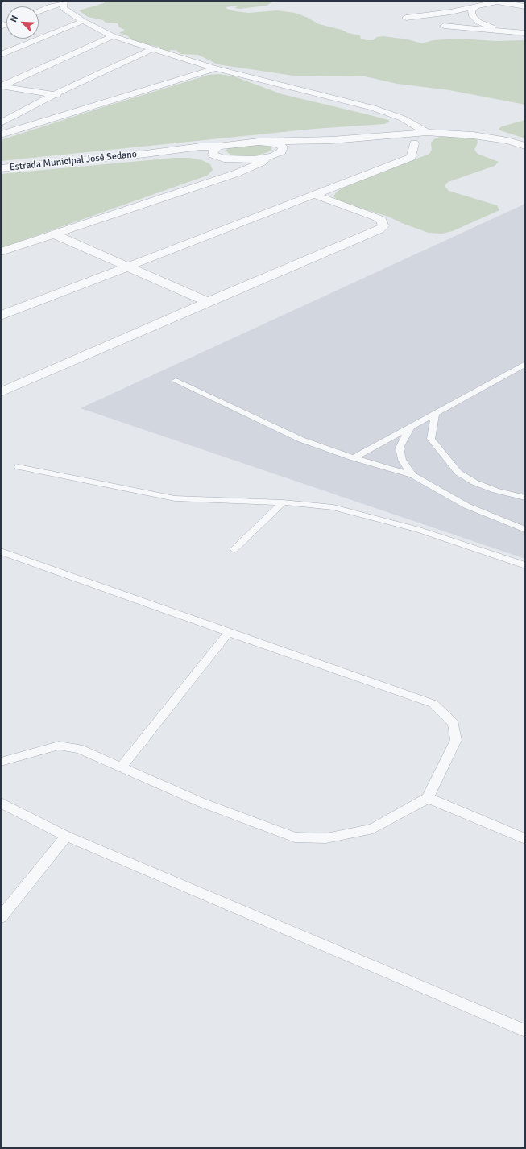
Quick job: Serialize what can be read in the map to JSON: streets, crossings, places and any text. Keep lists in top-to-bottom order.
{
  "streets": {
    "street": ["Estrada Municipal José Sedano"]
  },
  "north": "top left"
}
